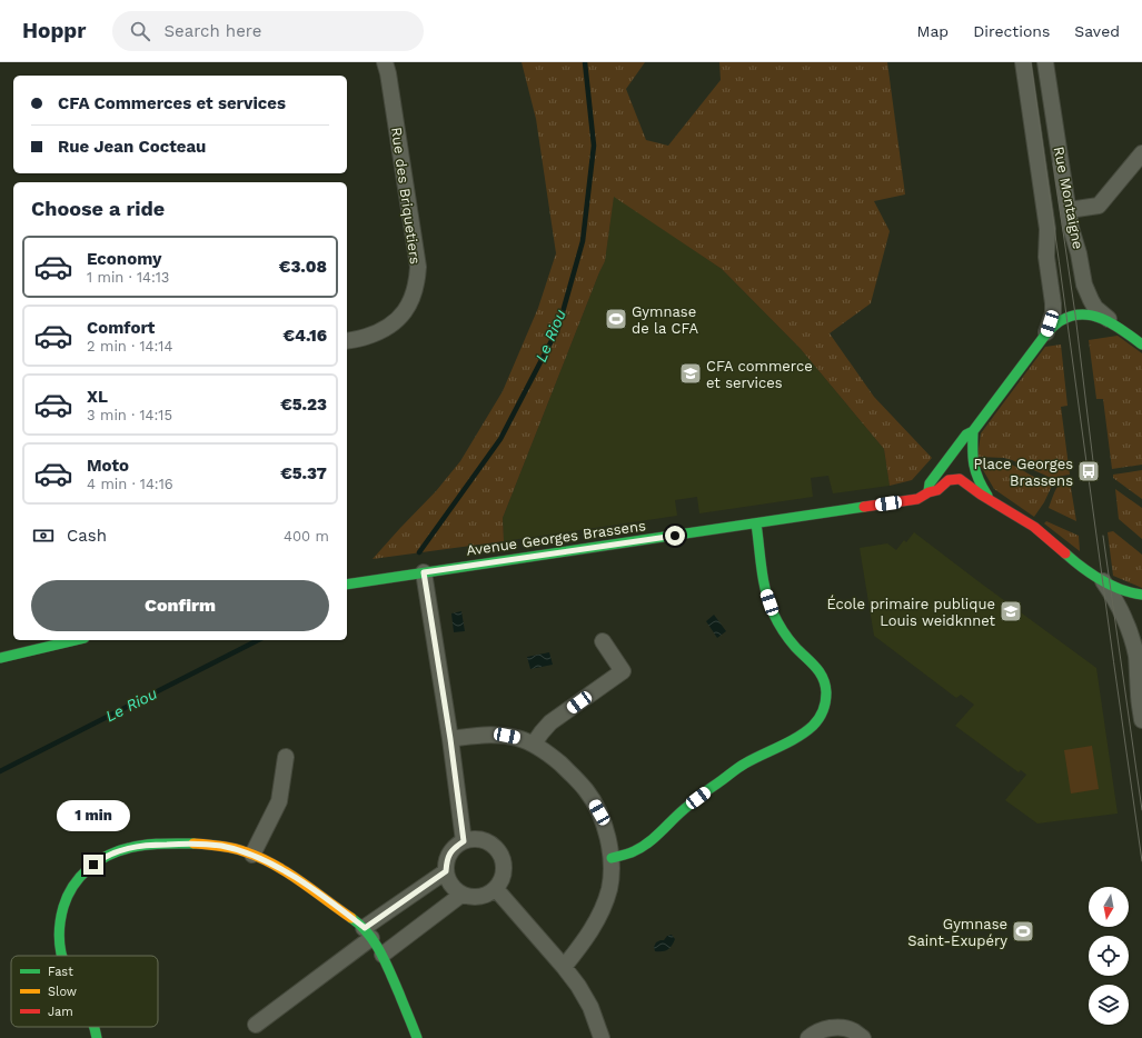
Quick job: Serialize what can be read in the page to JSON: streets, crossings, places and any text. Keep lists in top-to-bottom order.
{
  "streets": {
    "street": ["Rue des Briquetiers", "Rue Montaigne", "Avenue Georges Brassens"]
  },
  "water": ["Le Riou"],
  "places": {
    "sports": ["Gymnase de la CFA", "Gymnase Saint-Exupéry"],
    "school or university": ["CFA commerce et services", "École primaire publique Louis weidknnet"],
    "bus stop": ["Place Georges Brassens"]
  },
  "legend": ["Fast", "Slow", "Jam"],
  "north": "bottom",
  "page": {
    "header": "Hoppr",
    "search": "Search here",
    "nav": ["Map", "Directions", "Saved"],
    "banner": ["CFA Commerces et services", "Rue Jean Cocteau"],
    "heading": "Choose a ride",
    "list": [
      {
        "name": "Economy",
        "note": "1 min · 14:13",
        "value": "€3.08"
      },
      {
        "name": "Comfort",
        "note": "2 min · 14:14",
        "value": "€4.16"
      },
      {
        "name": "XL",
        "note": "3 min · 14:15",
        "value": "€5.23"
      },
      {
        "name": "Moto",
        "note": "4 min · 14:16",
        "value": "€5.37"
      }
    ],
    "pay": ["Cash", "400 m"],
    "buttons": "Confirm",
    "bubble": "1 min"
  }
}
